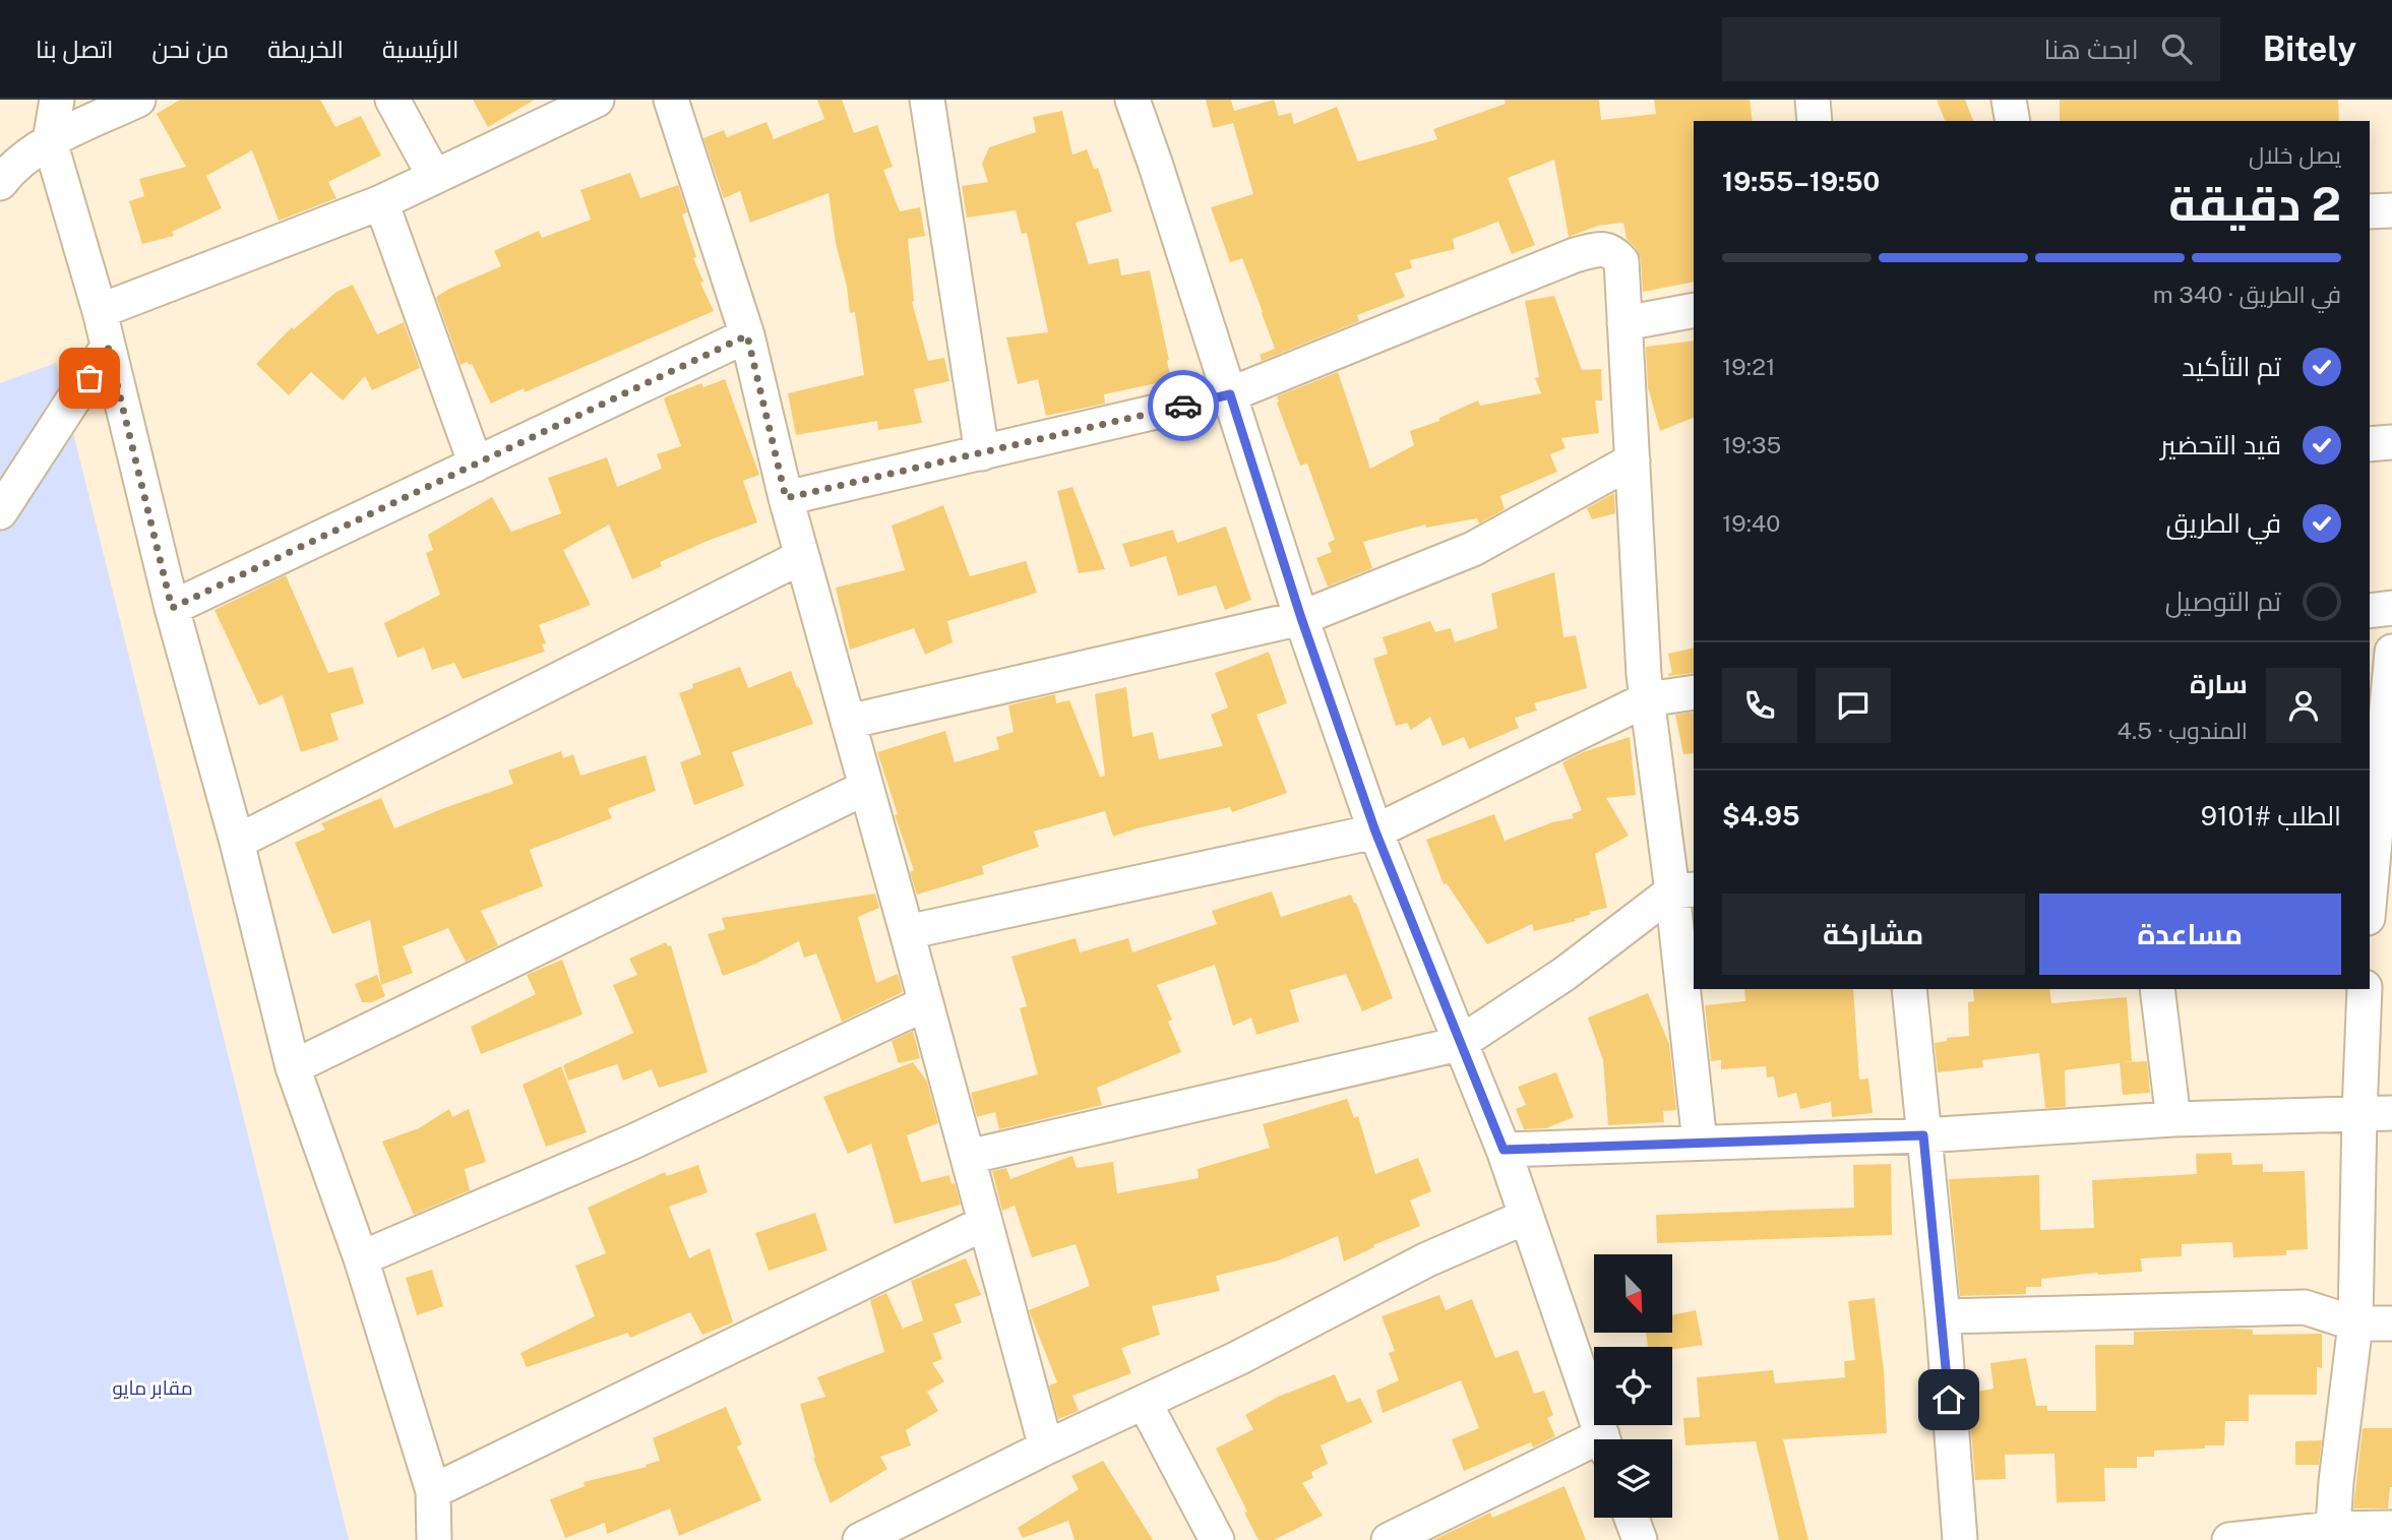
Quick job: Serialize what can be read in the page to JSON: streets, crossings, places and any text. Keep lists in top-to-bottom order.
{
  "parks": ["مقابر مايو"],
  "north": "bottom right",
  "page": {
    "header": "Bitely",
    "search": "ابحث هنا",
    "nav": [
      "الرئيسية",
      "الخريطة",
      "من نحن",
      "اتصل بنا"
    ],
    "heading": ["2 دقيقة", "يصل خلال", "19:50–19:55"],
    "panel": [
      "سارة",
      "المندوب · 4.5",
      "الطلب #9101",
      "$4.95"
    ],
    "bar": "في الطريق · 340 m",
    "list": [
      ["تم التأكيد", "19:21"],
      ["قيد التحضير", "19:35"],
      ["في الطريق", "19:40"],
      "تم التوصيل"
    ],
    "buttons": ["مساعدة", "مشاركة"]
  }
}
